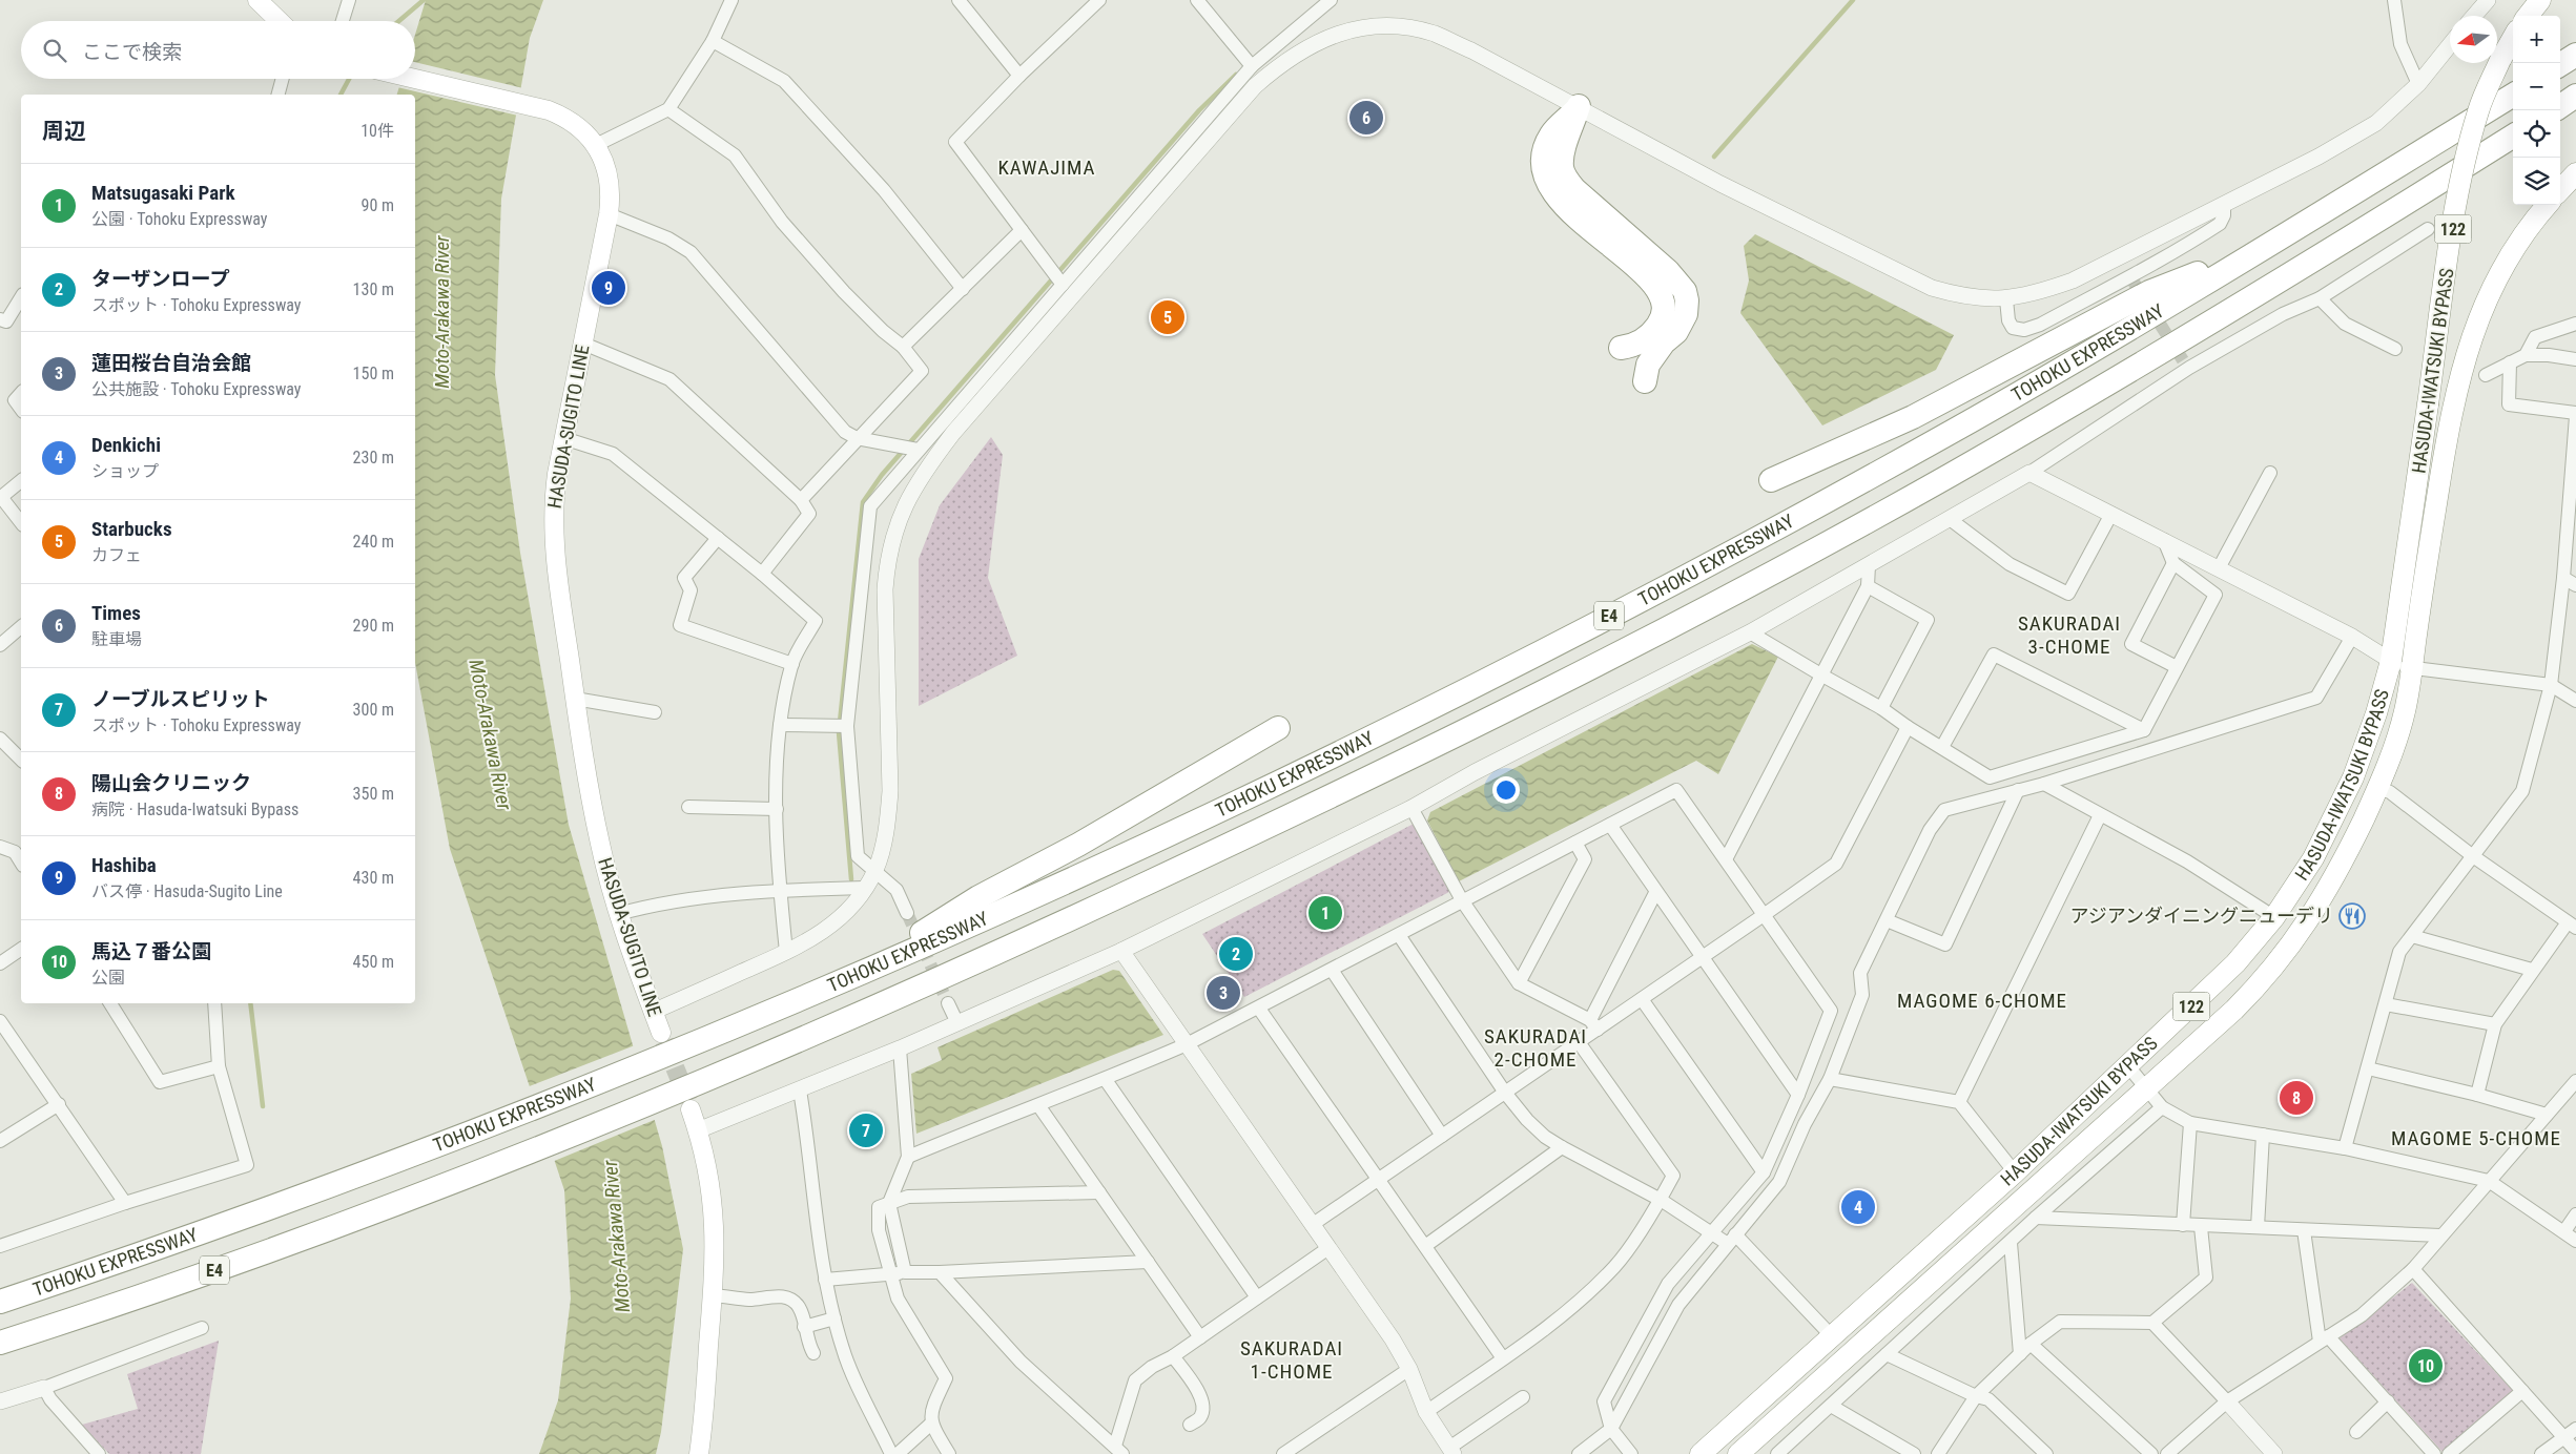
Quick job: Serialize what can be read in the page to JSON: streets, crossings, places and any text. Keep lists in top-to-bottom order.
{
  "streets": {
    "highway": [
      "122",
      "TOHOKU EXPRESSWAY",
      "HASUDA-IWATSUKI BYPASS",
      "E4"
    ],
    "main road": ["HASUDA-SUGITO LINE"]
  },
  "districts": [
    "KAWAJIMA",
    "SAKURADAI 3-CHOME",
    "MAGOME 6-CHOME",
    "SAKURADAI 2-CHOME",
    "MAGOME 5-CHOME",
    "SAKURADAI 1-CHOME"
  ],
  "water": ["Moto-Arakawa River"],
  "places": {
    "restaurant": ["アジアンダイニングニューデリ"]
  },
  "north": "left",
  "page": {
    "map_buttons": ["+", "−"],
    "search": "ここで検索",
    "heading": ["周辺", "10件"],
    "pins": [
      "6",
      "9",
      "5",
      "1",
      "2",
      "3",
      "8",
      "7",
      "4",
      "10"
    ],
    "list": [
      {
        "mark": "1",
        "name": "Matsugasaki Park",
        "note": "公園 · Tohoku Expressway",
        "value": "90 m"
      },
      {
        "mark": "2",
        "name": "ターザンロープ",
        "note": "スポット · Tohoku Expressway",
        "value": "130 m"
      },
      {
        "mark": "3",
        "name": "蓮田桜台自治会館",
        "note": "公共施設 · Tohoku Expressway",
        "value": "150 m"
      },
      {
        "mark": "4",
        "name": "Denkichi",
        "note": "ショップ",
        "value": "230 m"
      },
      {
        "mark": "5",
        "name": "Starbucks",
        "note": "カフェ",
        "value": "240 m"
      },
      {
        "mark": "6",
        "name": "Times",
        "note": "駐車場",
        "value": "290 m"
      },
      {
        "mark": "7",
        "name": "ノーブルスピリット",
        "note": "スポット · Tohoku Expressway",
        "value": "300 m"
      },
      {
        "mark": "8",
        "name": "陽山会クリニック",
        "note": "病院 · Hasuda-Iwatsuki Bypass",
        "value": "350 m"
      },
      {
        "mark": "9",
        "name": "Hashiba",
        "note": "バス停 · Hasuda-Sugito Line",
        "value": "430 m"
      },
      {
        "mark": "10",
        "name": "馬込７番公園",
        "note": "公園",
        "value": "450 m"
      }
    ]
  }
}
